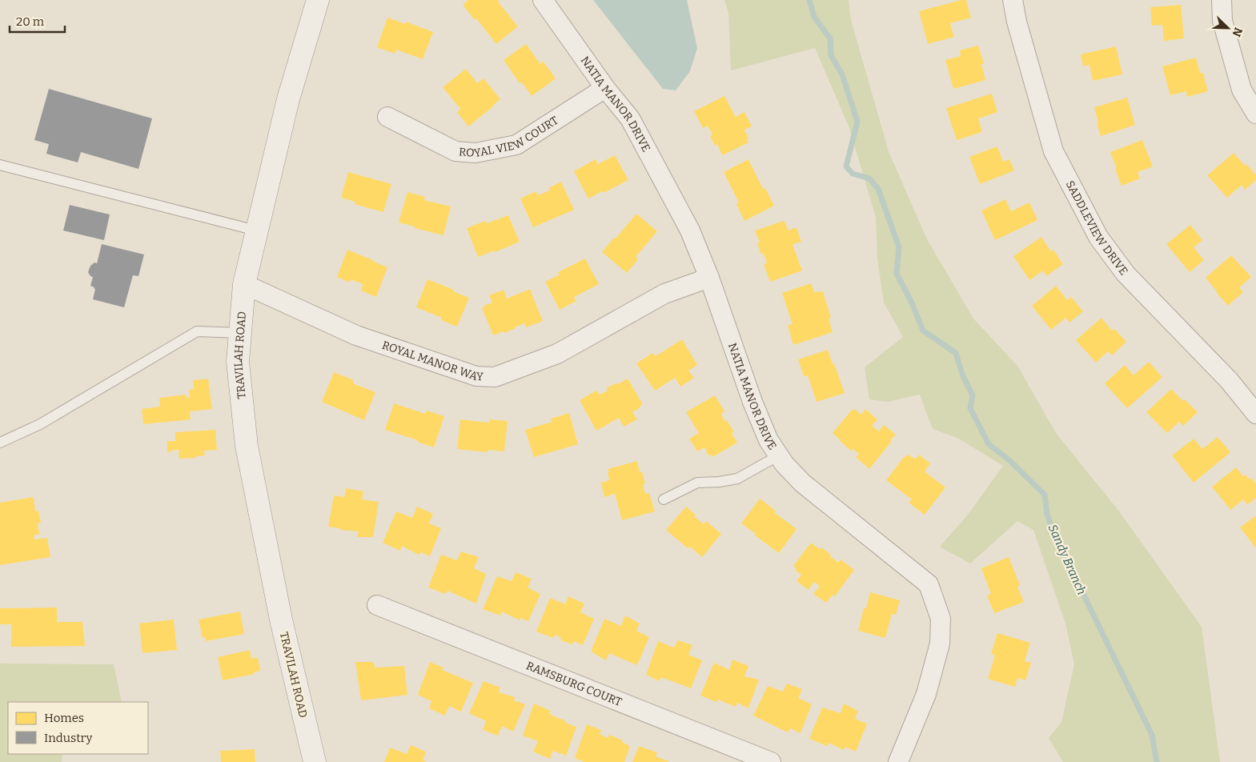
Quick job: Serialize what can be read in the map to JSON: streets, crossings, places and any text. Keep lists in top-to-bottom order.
{
  "streets": {
    "main road": ["TRAVILAH ROAD"],
    "street": [
      "NATIA MANOR DRIVE",
      "ROYAL VIEW COURT",
      "SADDLEVIEW DRIVE",
      "ROYAL MANOR WAY",
      "RAMSBURG COURT"
    ]
  },
  "crossings": [
    ["NATIA MANOR DRIVE", "ROYAL VIEW COURT"],
    ["NATIA MANOR DRIVE", "ROYAL MANOR WAY"],
    ["TRAVILAH ROAD", "ROYAL MANOR WAY"]
  ],
  "water": ["Sandy Branch"],
  "legend": ["Homes", "Industry"],
  "scale_bar": "20 m",
  "north": "bottom right"
}
